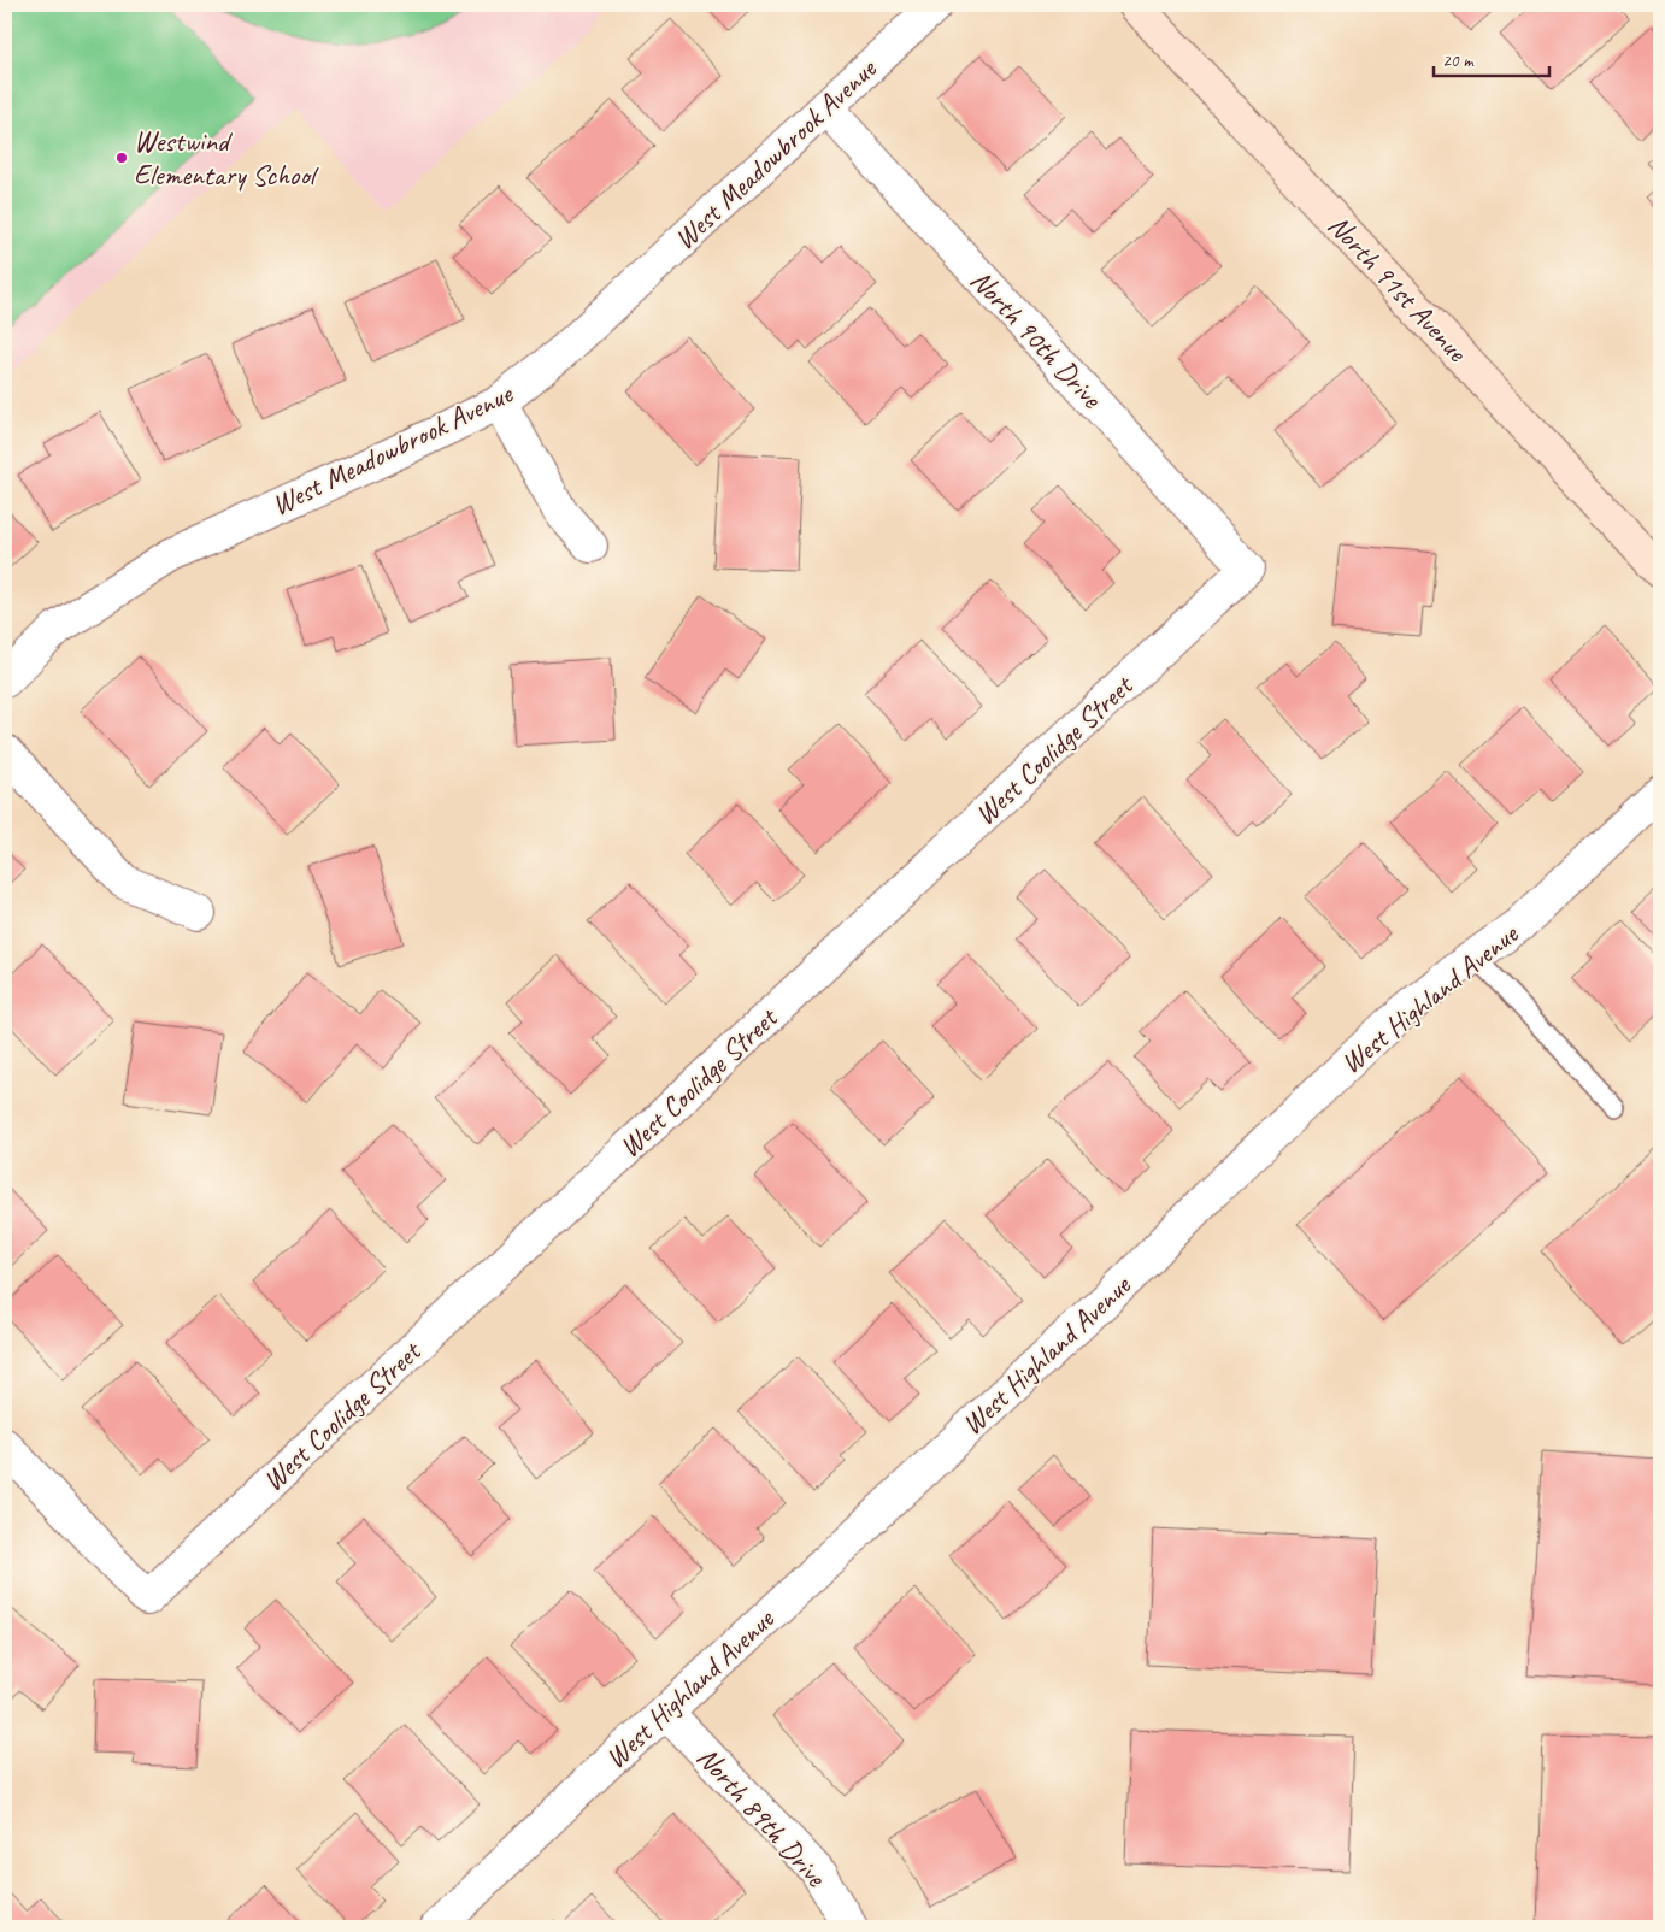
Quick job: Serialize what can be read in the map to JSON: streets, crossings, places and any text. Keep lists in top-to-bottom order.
{
  "streets": {
    "main road": ["North 91st Avenue"],
    "street": [
      "West Meadowbrook Avenue",
      "North 90th Drive",
      "West Coolidge Street",
      "West Highland Avenue",
      "North 89th Drive"
    ]
  },
  "crossings": [
    ["West Meadowbrook Avenue", "North 90th Drive"],
    ["North 90th Drive", "West Coolidge Street"],
    ["West Highland Avenue", "North 89th Drive"]
  ],
  "places": ["Westwind Elementary School"],
  "scale_bar": "20 m"
}
